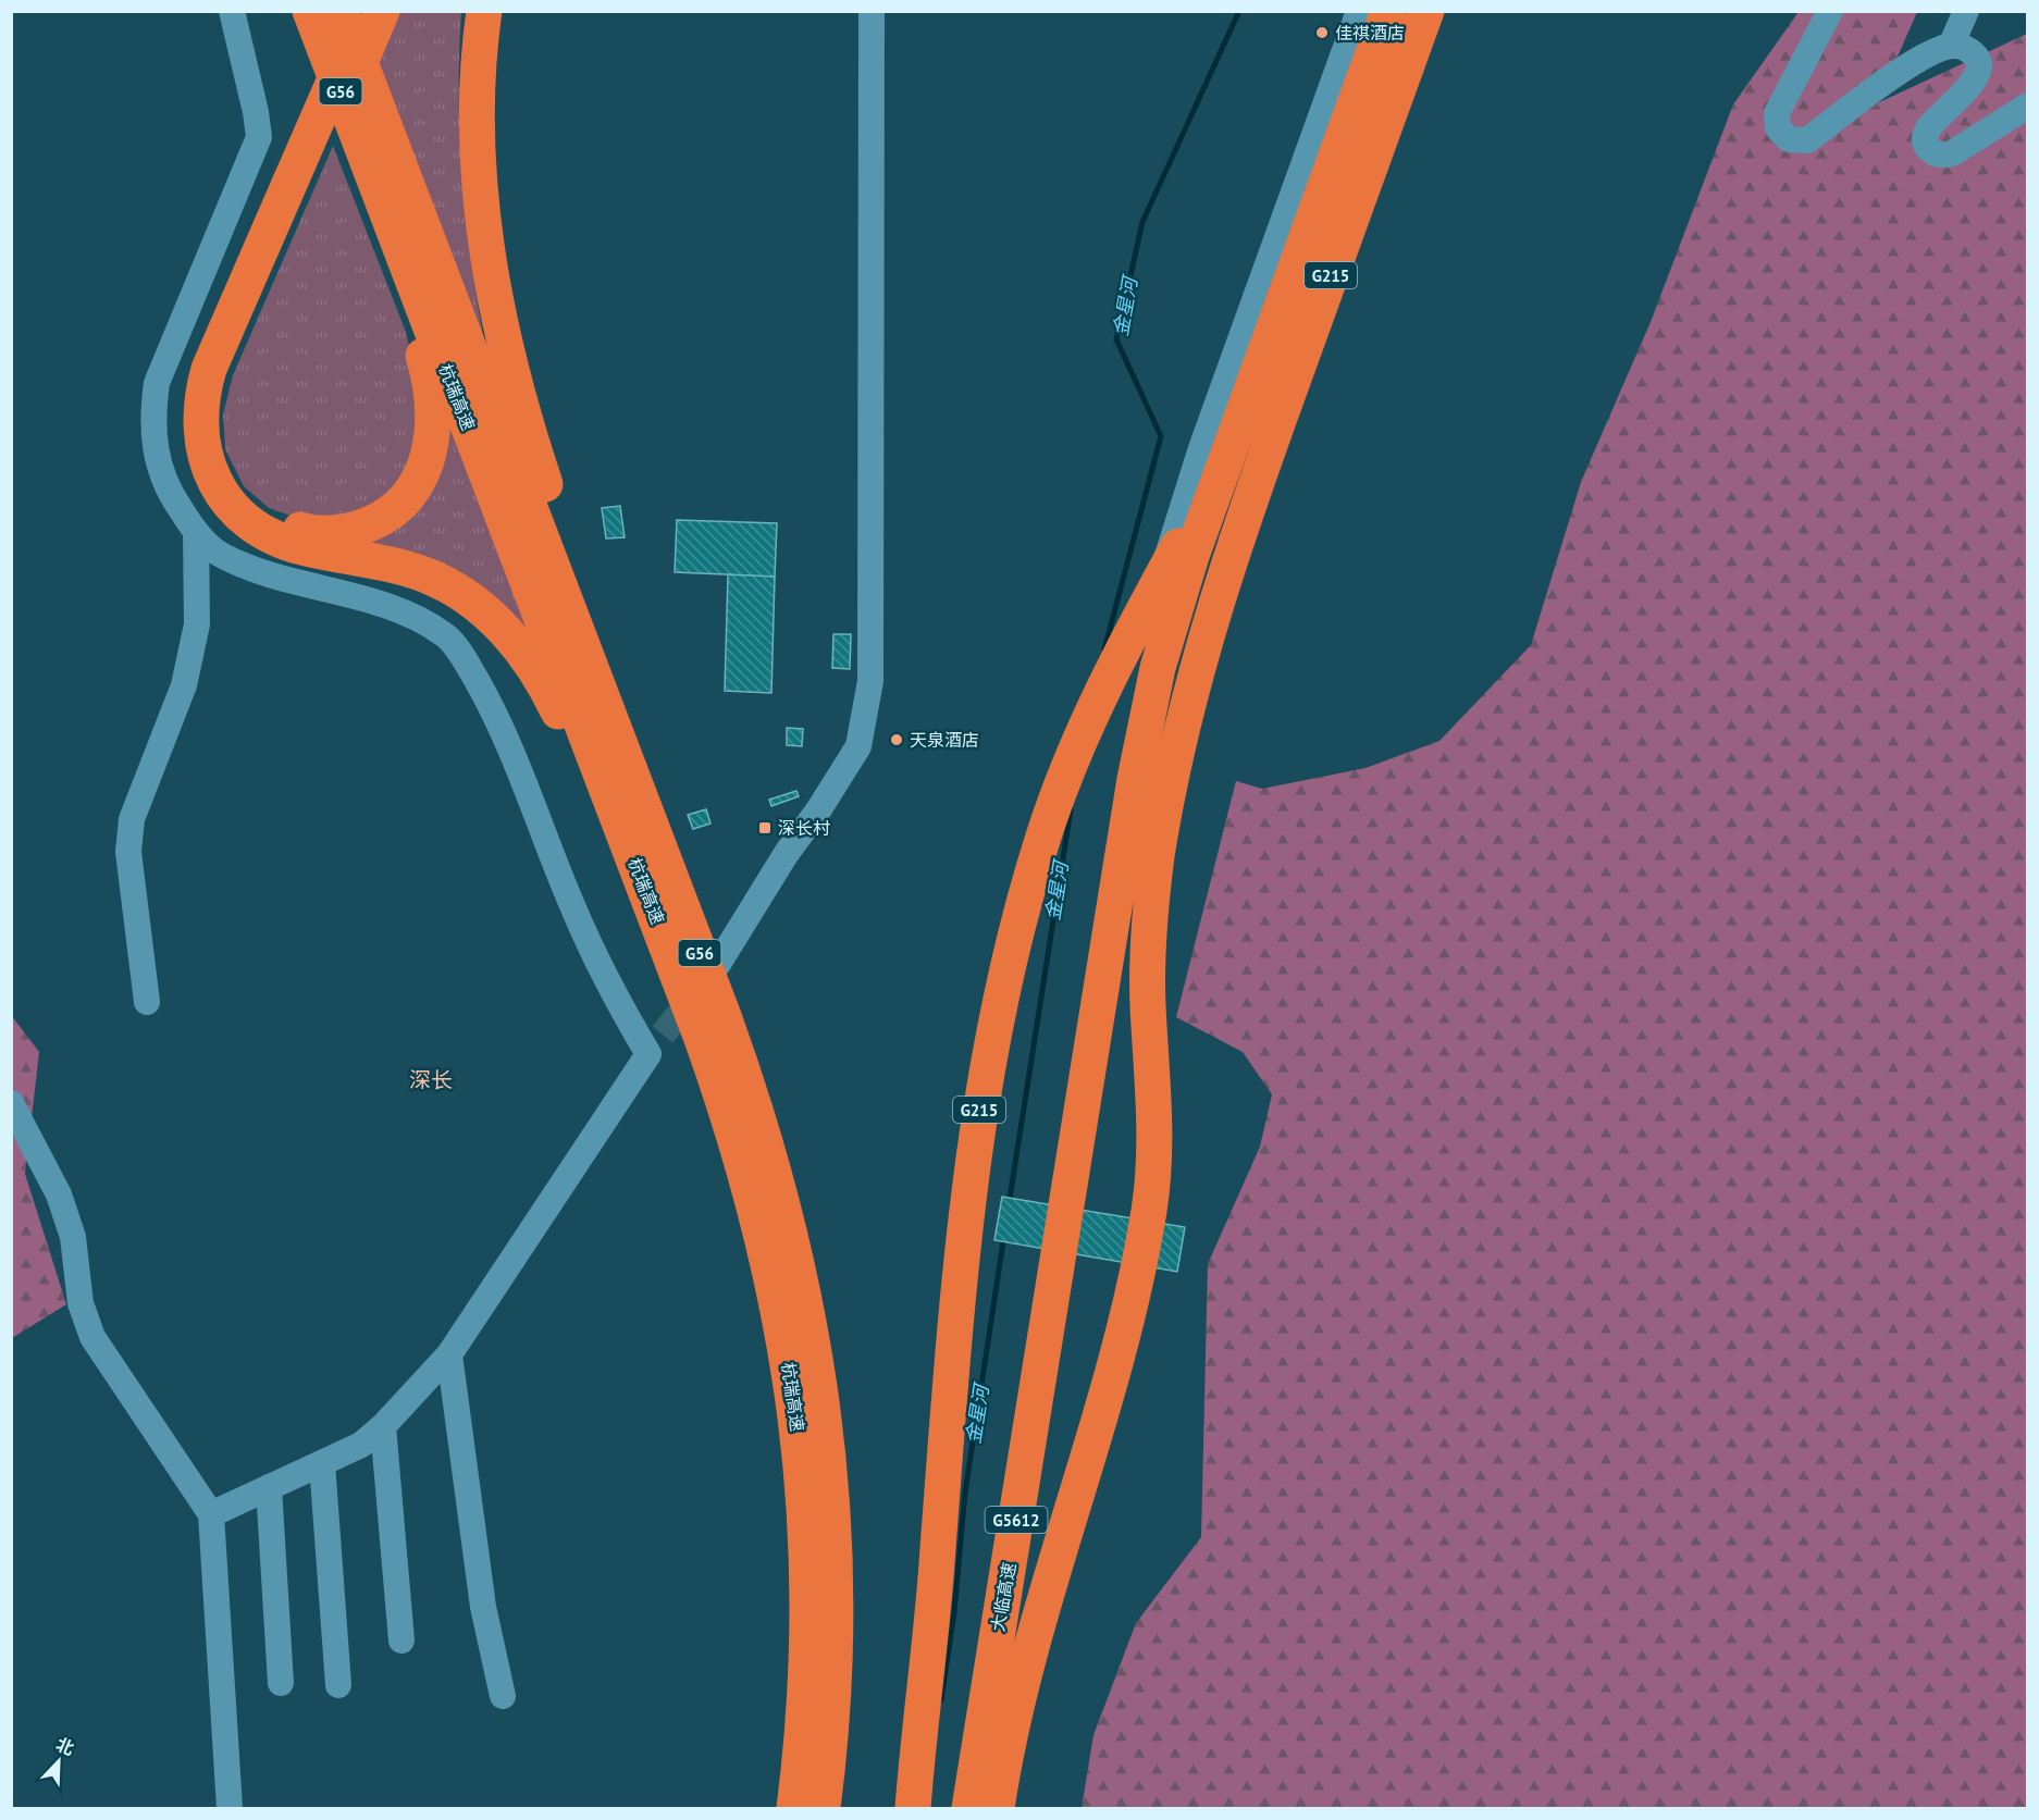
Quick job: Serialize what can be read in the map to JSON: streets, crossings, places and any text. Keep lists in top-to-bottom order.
{
  "streets": {
    "highway": [
      "G56",
      "G215",
      "杭瑞高速",
      "G5612",
      "大临高速"
    ]
  },
  "crossings": [
    ["G215", "大临高速"]
  ],
  "districts": ["深长"],
  "water": ["金星河"],
  "places": {
    "other": ["佳祺酒店", "天泉酒店"],
    "transit": ["深长村"]
  },
  "north": "top right"
}
